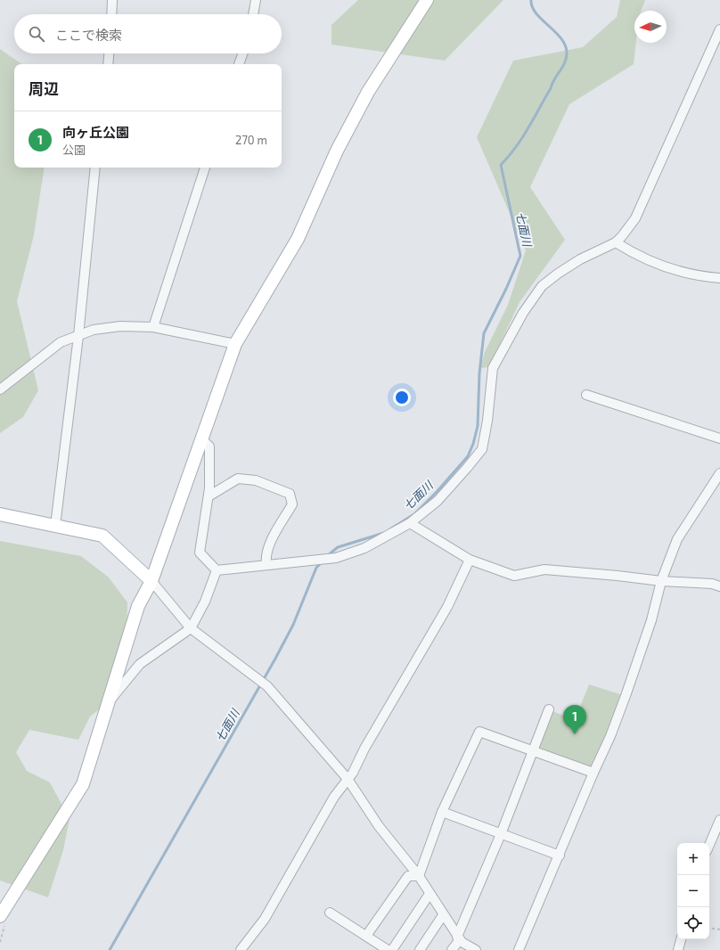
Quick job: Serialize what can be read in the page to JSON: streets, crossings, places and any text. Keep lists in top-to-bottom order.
{
  "water": ["七面川"],
  "north": "left",
  "page": {
    "search": "ここで検索",
    "heading": "周辺",
    "list": [
      {
        "mark": "1",
        "name": "向ヶ丘公園",
        "note": "公園",
        "value": "270 m"
      }
    ],
    "pins": "1",
    "map_buttons": ["+", "−"]
  }
}
